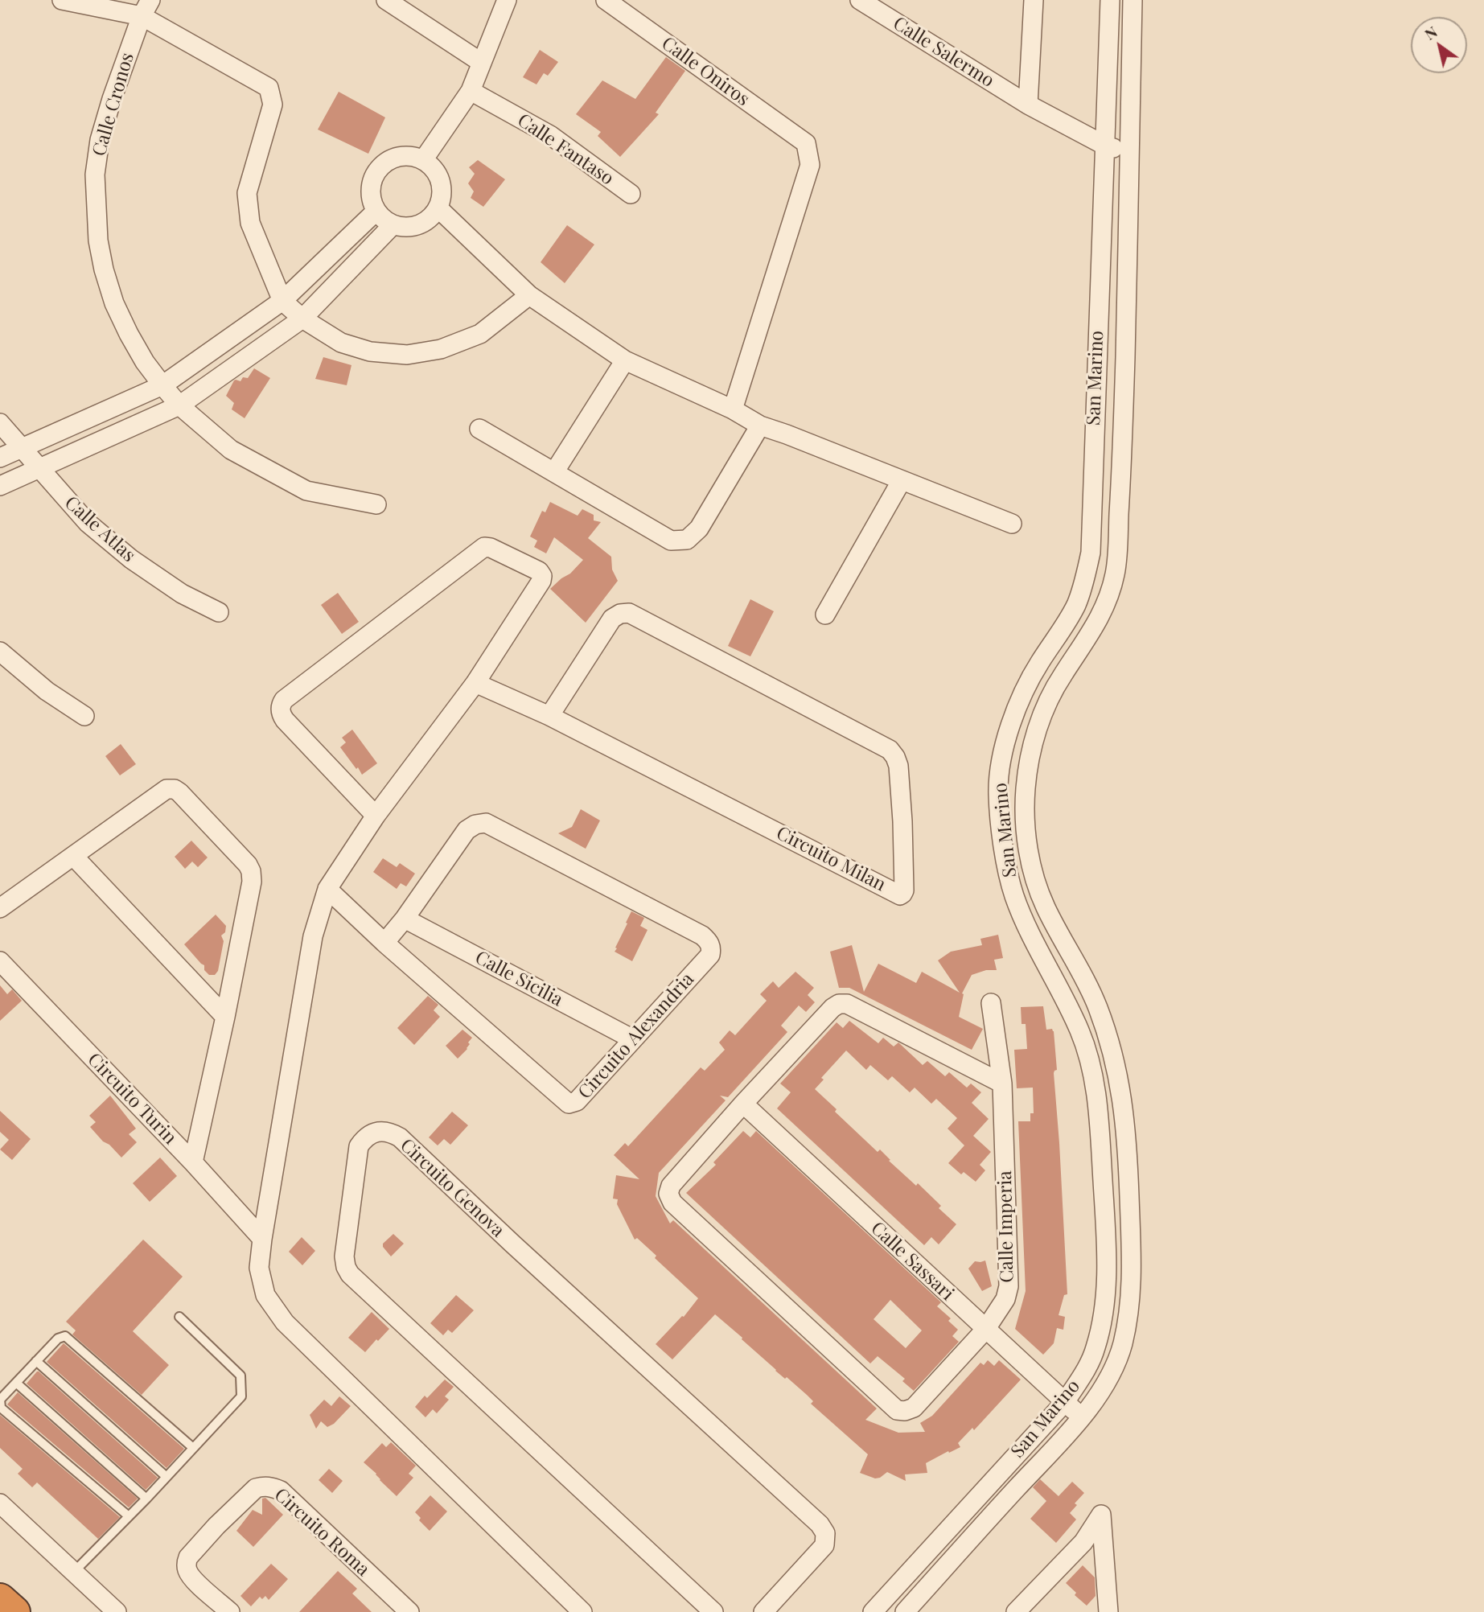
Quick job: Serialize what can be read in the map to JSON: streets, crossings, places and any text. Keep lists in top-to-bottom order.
{
  "streets": {
    "street": [
      "Calle Salermo",
      "Calle Oniros",
      "Calle Cronos",
      "Calle Fantaso",
      "San Marino",
      "Calle Atlas",
      "Circuito Milan",
      "Calle Sicilia",
      "Circuito Alexandria",
      "Circuito Turin",
      "Circuito Genova",
      "Calle Imperia",
      "Calle Sassari",
      "Circuito Roma"
    ]
  },
  "crossings": [
    ["Calle Salermo", "San Marino"],
    ["San Marino", "Calle Sassari"],
    ["Calle Sicilia", "Circuito Alexandria"],
    ["Calle Imperia", "Calle Sassari"]
  ],
  "north": "top left"
}
